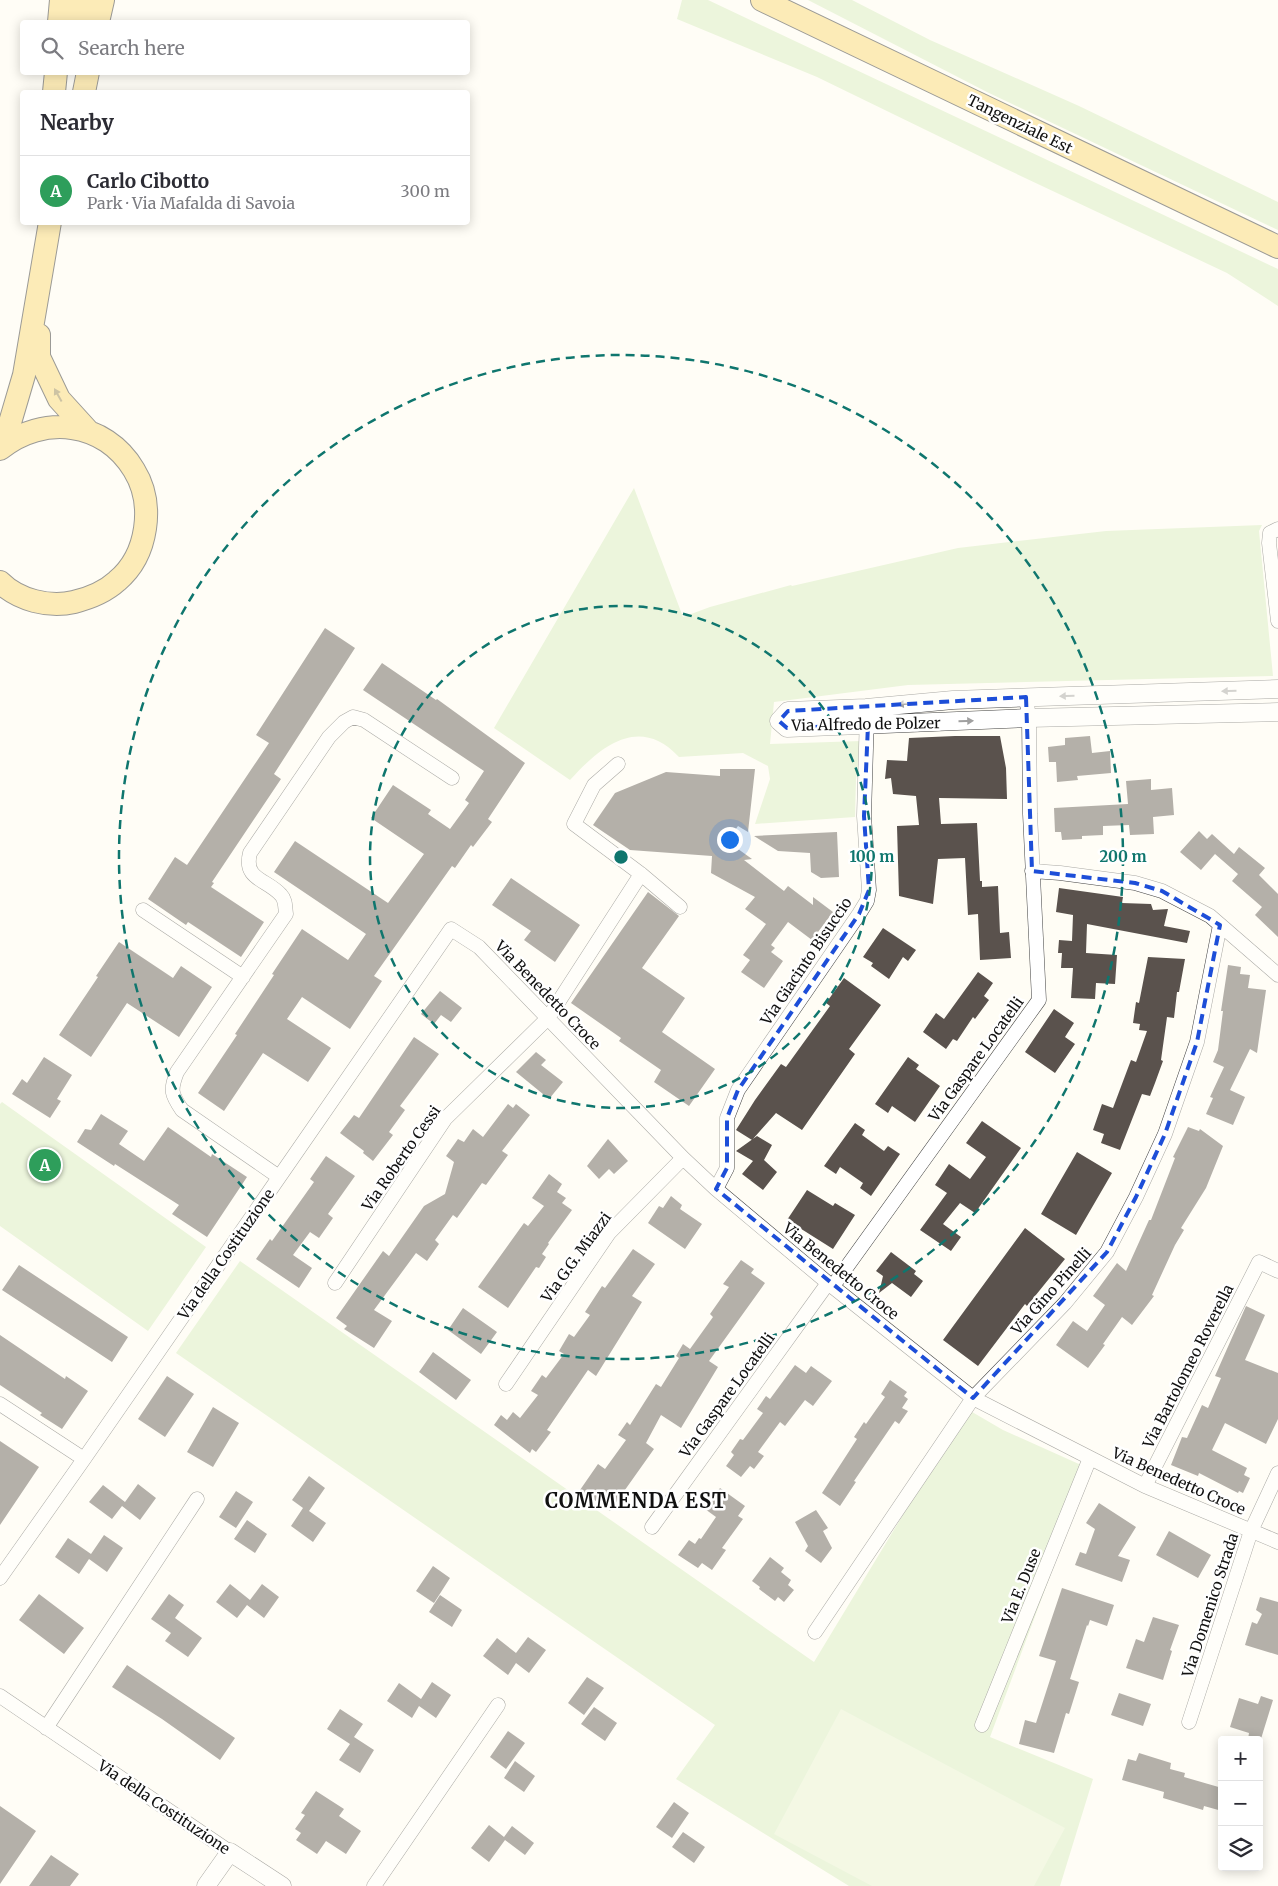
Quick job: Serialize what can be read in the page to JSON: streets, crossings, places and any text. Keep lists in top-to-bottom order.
{
  "streets": {
    "main road": ["Tangenziale Est"],
    "street": [
      "Via Alfredo de Polzer",
      "Via Giacinto Bisuccio",
      "Via Benedetto Croce",
      "Via Gaspare Locatelli",
      "Via Roberto Cessi",
      "Via della Costituzione",
      "Via G.G. Miazzi",
      "Via Gino Pinelli",
      "Via Bartolomeo Roverella",
      "Via E. Duse",
      "Via Domenico Strada"
    ]
  },
  "crossings": [
    ["Via Alfredo de Polzer", "Via Giacinto Bisuccio"],
    ["Via Alfredo de Polzer", "Via Gaspare Locatelli"],
    ["Via Giacinto Bisuccio", "Via Benedetto Croce"],
    ["Via Benedetto Croce", "Via Gaspare Locatelli"],
    ["Via Benedetto Croce", "Via Roberto Cessi"],
    ["Via Benedetto Croce", "Via della Costituzione"],
    ["Via Benedetto Croce", "Via G.G. Miazzi"],
    ["Via Benedetto Croce", "Via Gino Pinelli"],
    ["Via Benedetto Croce", "Via Bartolomeo Roverella"],
    ["Via Benedetto Croce", "Via E. Duse"],
    ["Via Benedetto Croce", "Via Domenico Strada"]
  ],
  "districts": ["COMMENDA EST"],
  "page": {
    "search": "Search here",
    "heading": "Nearby",
    "list": [
      {
        "mark": "A",
        "name": "Carlo Cibotto",
        "note": "Park · Via Mafalda di Savoia",
        "value": "300 m"
      }
    ],
    "pins": "A",
    "map_buttons": ["+", "−"]
  },
  "rings": ["100 m", "200 m"]
}
